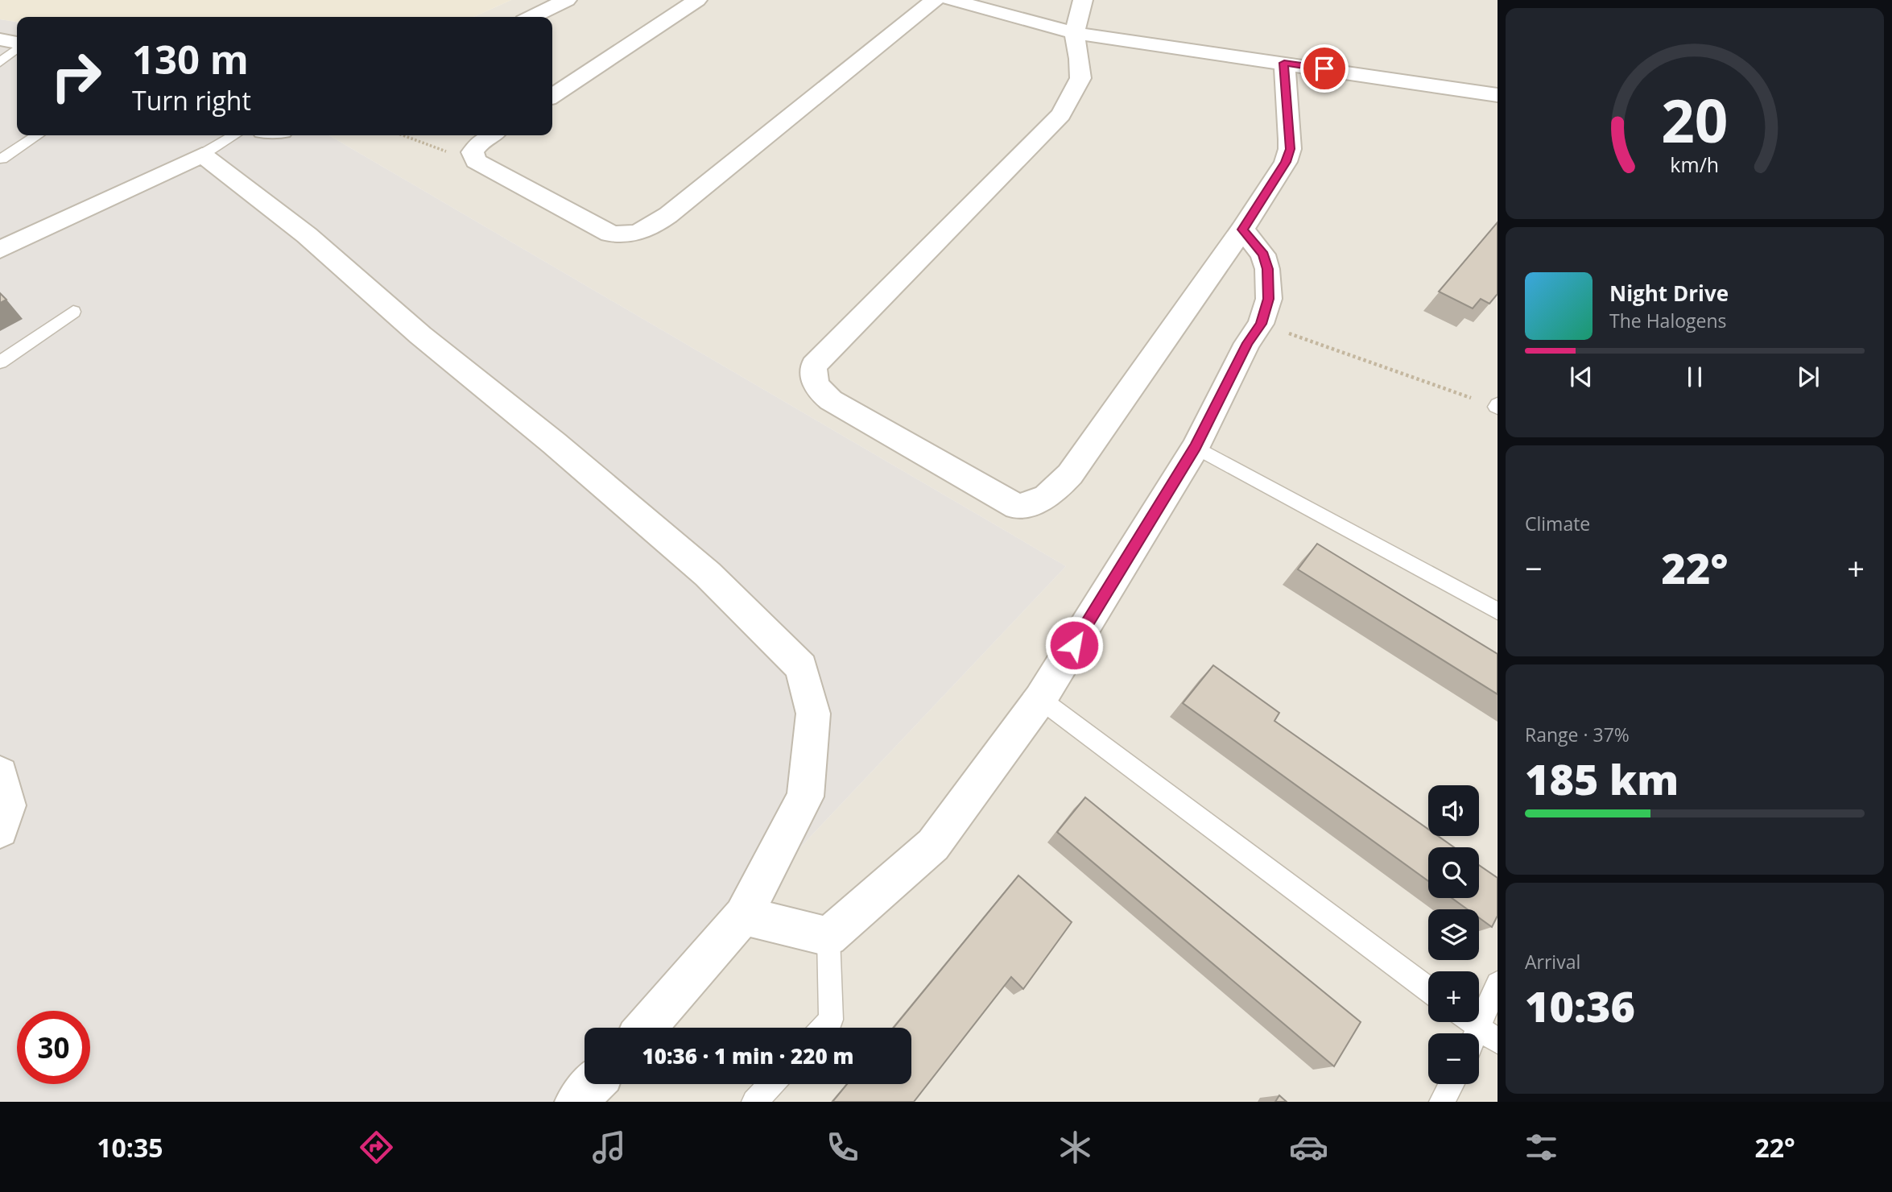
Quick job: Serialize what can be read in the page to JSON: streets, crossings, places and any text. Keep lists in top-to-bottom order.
{
  "page": {
    "turn": ["130 m", "Turn right"],
    "song": ["Night Drive", "The Halogens"],
    "tile": [
      "Climate",
      ["Range · 37%", "185 km"],
      ["Arrival", "10:36"]
    ],
    "heat": ["−", "22°", "+"],
    "map_buttons": ["+", "−"],
    "limit": "30",
    "trip": "10:36 · 1 min · 220 m",
    "tabs": ["10:35", "22°"],
    "gauge": ["20", "km/h"]
  }
}
